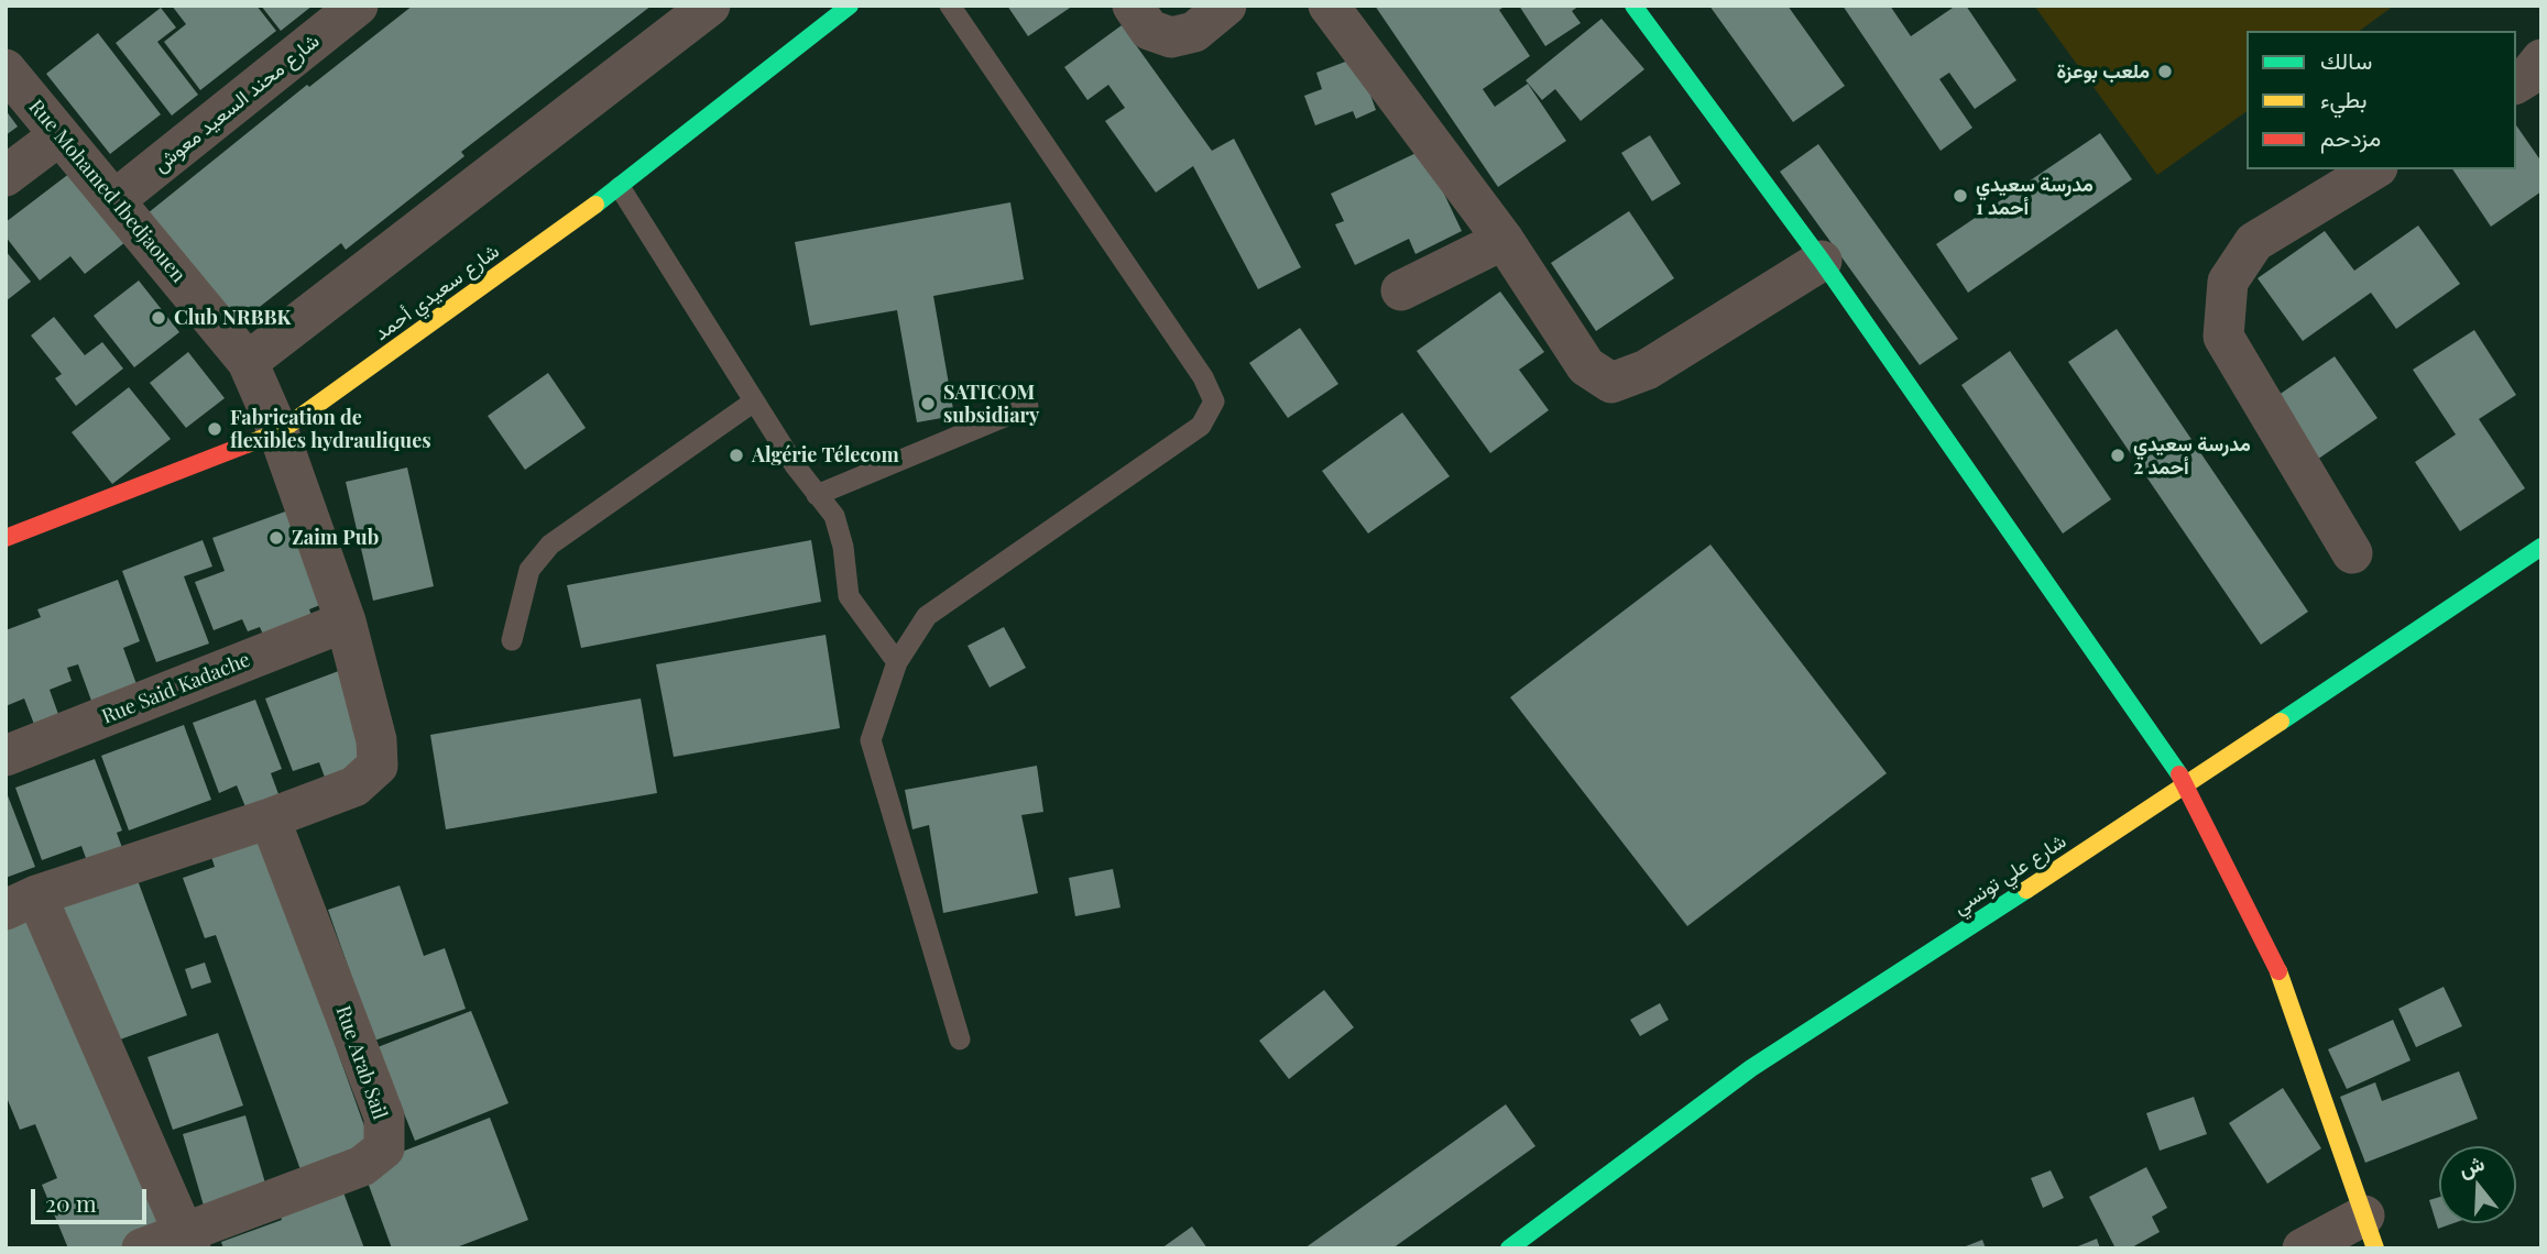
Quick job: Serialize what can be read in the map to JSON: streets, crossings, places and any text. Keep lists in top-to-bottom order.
{
  "streets": {
    "street": [
      "شارع محند السعيد معوش",
      "Rue Mohamed Ibedjaouen",
      "شارع سعيدي أحمد",
      "Rue Said Kadache",
      "شارع علي تونسي",
      "Rue Arab Sail"
    ]
  },
  "crossings": [
    ["شارع محند السعيد معوش", "Rue Mohamed Ibedjaouen"],
    ["Rue Mohamed Ibedjaouen", "شارع سعيدي أحمد"],
    ["Rue Mohamed Ibedjaouen", "Rue Said Kadache"],
    ["Rue Mohamed Ibedjaouen", "Rue Arab Sail"]
  ],
  "places": [
    "ملعب بوعزة",
    "مدرسة سعيدي أحمد 1",
    "Club NRBBK",
    "SATICOM subsidiary",
    "Fabrication de flexibles hydrauliques",
    "Algérie Télecom",
    "مدرسة سعيدي أحمد 2",
    "Zaim Pub"
  ],
  "legend": ["سالك", "بطيء", "مزدحم"],
  "scale_bar": "20 m",
  "north": "top"
}
